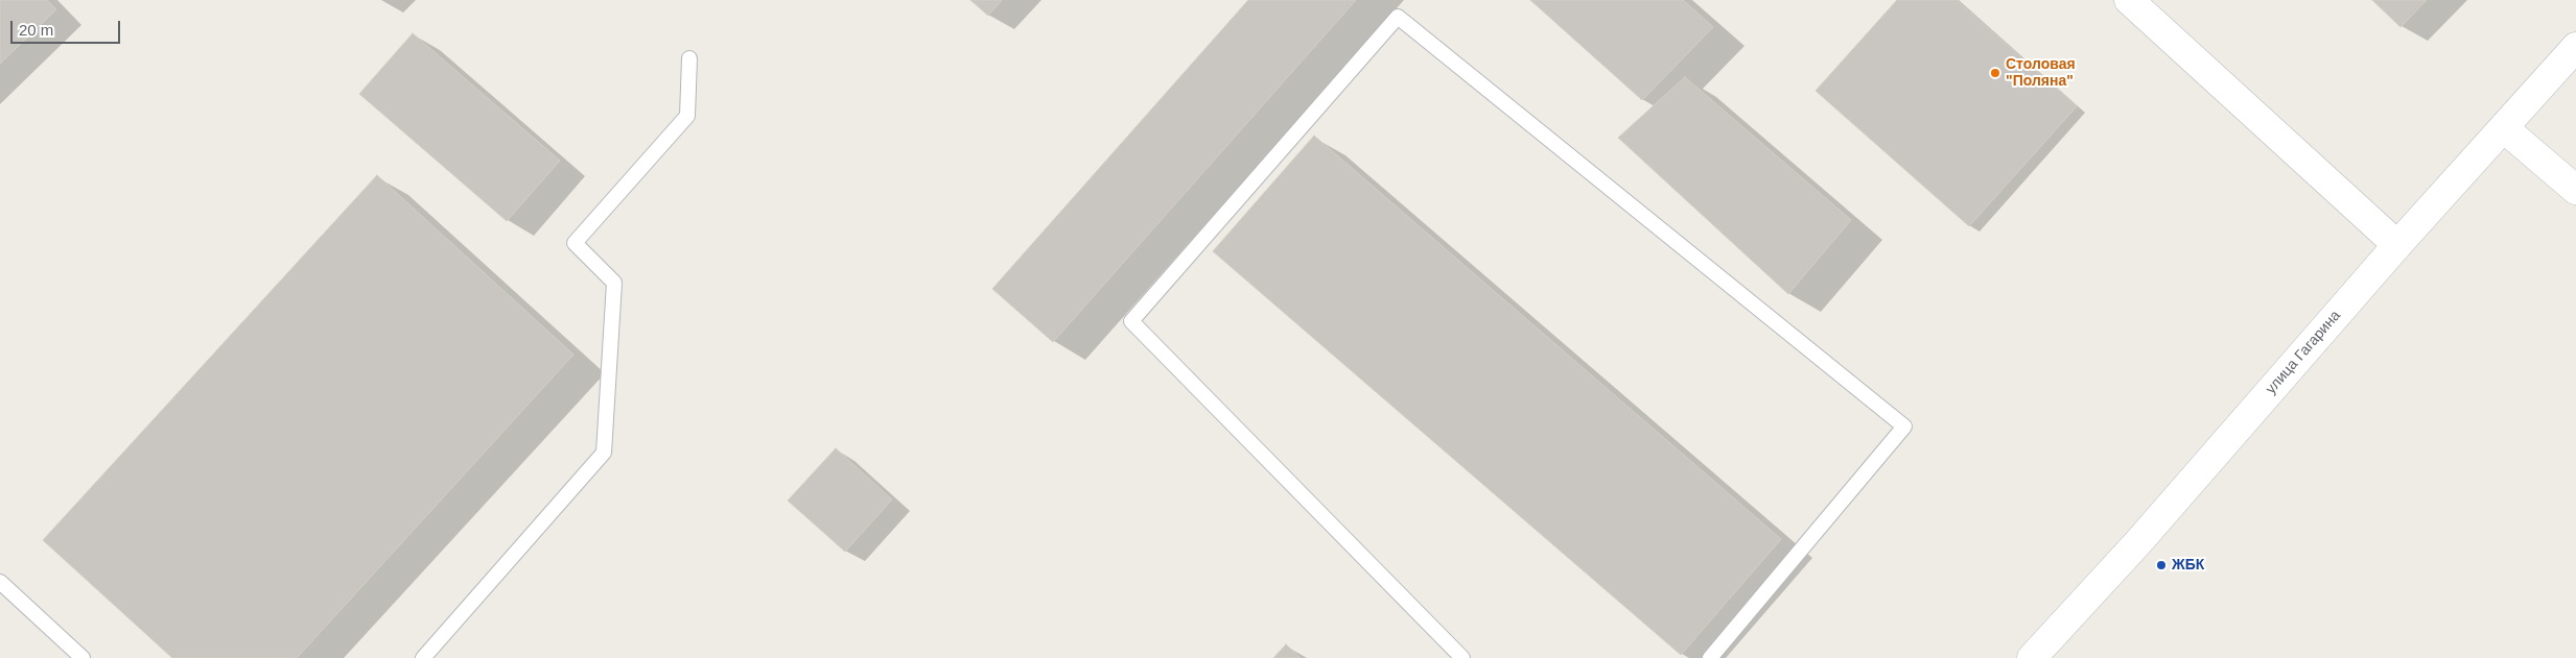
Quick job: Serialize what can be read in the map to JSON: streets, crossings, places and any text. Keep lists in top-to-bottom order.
{
  "streets": {
    "main road": ["улица Гагарина"]
  },
  "places": ["Столовая \"Поляна\"", "ЖБК"],
  "scale_bar": "20 m"
}
